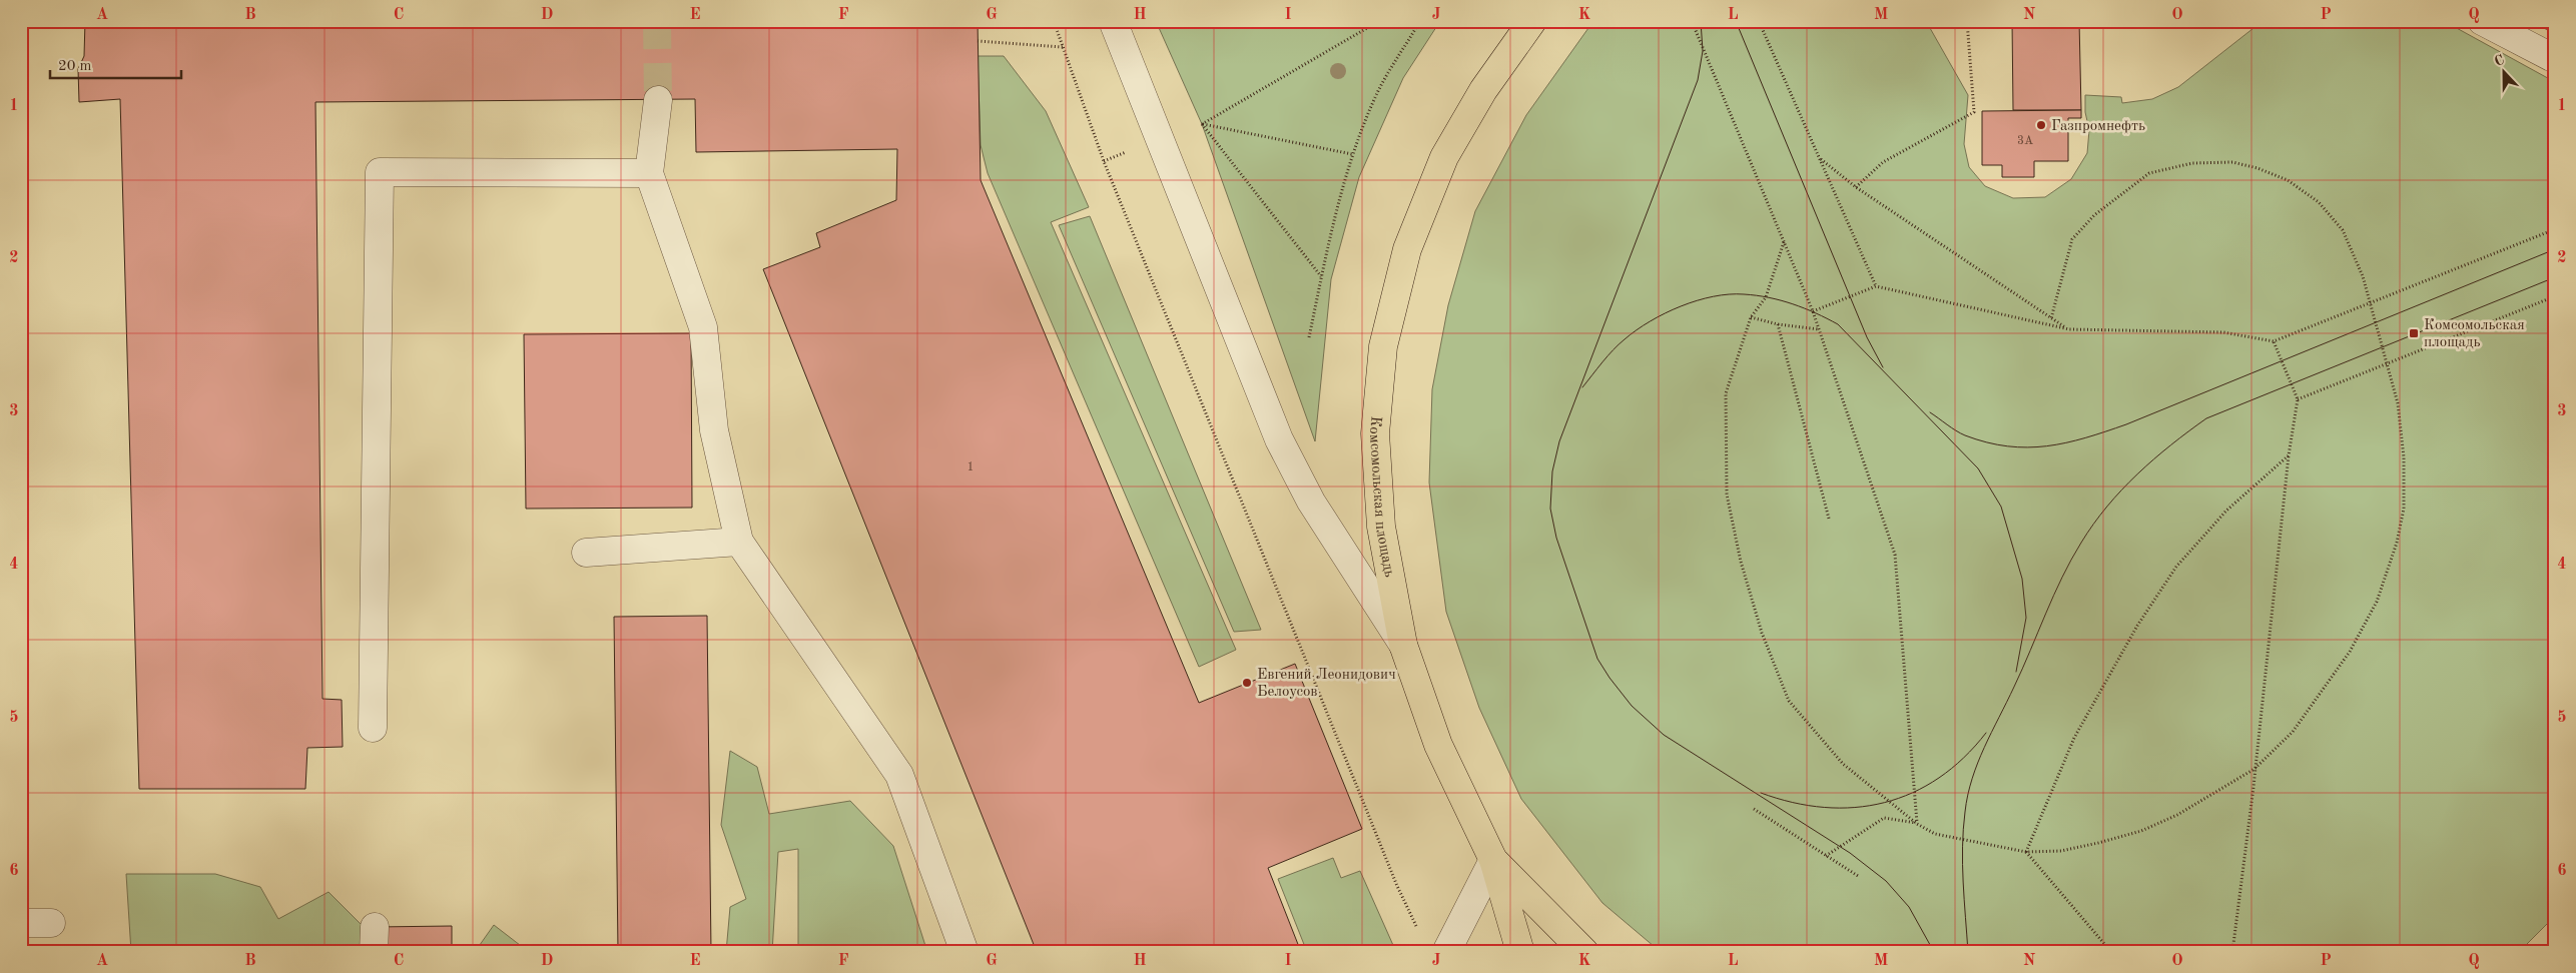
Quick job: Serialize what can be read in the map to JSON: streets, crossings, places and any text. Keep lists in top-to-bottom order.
{
  "streets": {
    "main road": ["Комсомольская площадь"]
  },
  "places": {
    "other": ["Газпромнефть", "Евгений Леонидович Белоусов"],
    "transit": ["Комсомольская площадь"]
  },
  "house_numbers": ["3А", "1"],
  "scale_bar": "20 m",
  "north": "top",
  "grid": {
    "columns": [
      "A",
      "B",
      "C",
      "D",
      "E",
      "F",
      "G",
      "H",
      "I",
      "J",
      "K",
      "L",
      "M",
      "N",
      "O",
      "P",
      "Q"
    ],
    "rows": [
      "1",
      "2",
      "3",
      "4",
      "5",
      "6"
    ]
  }
}
